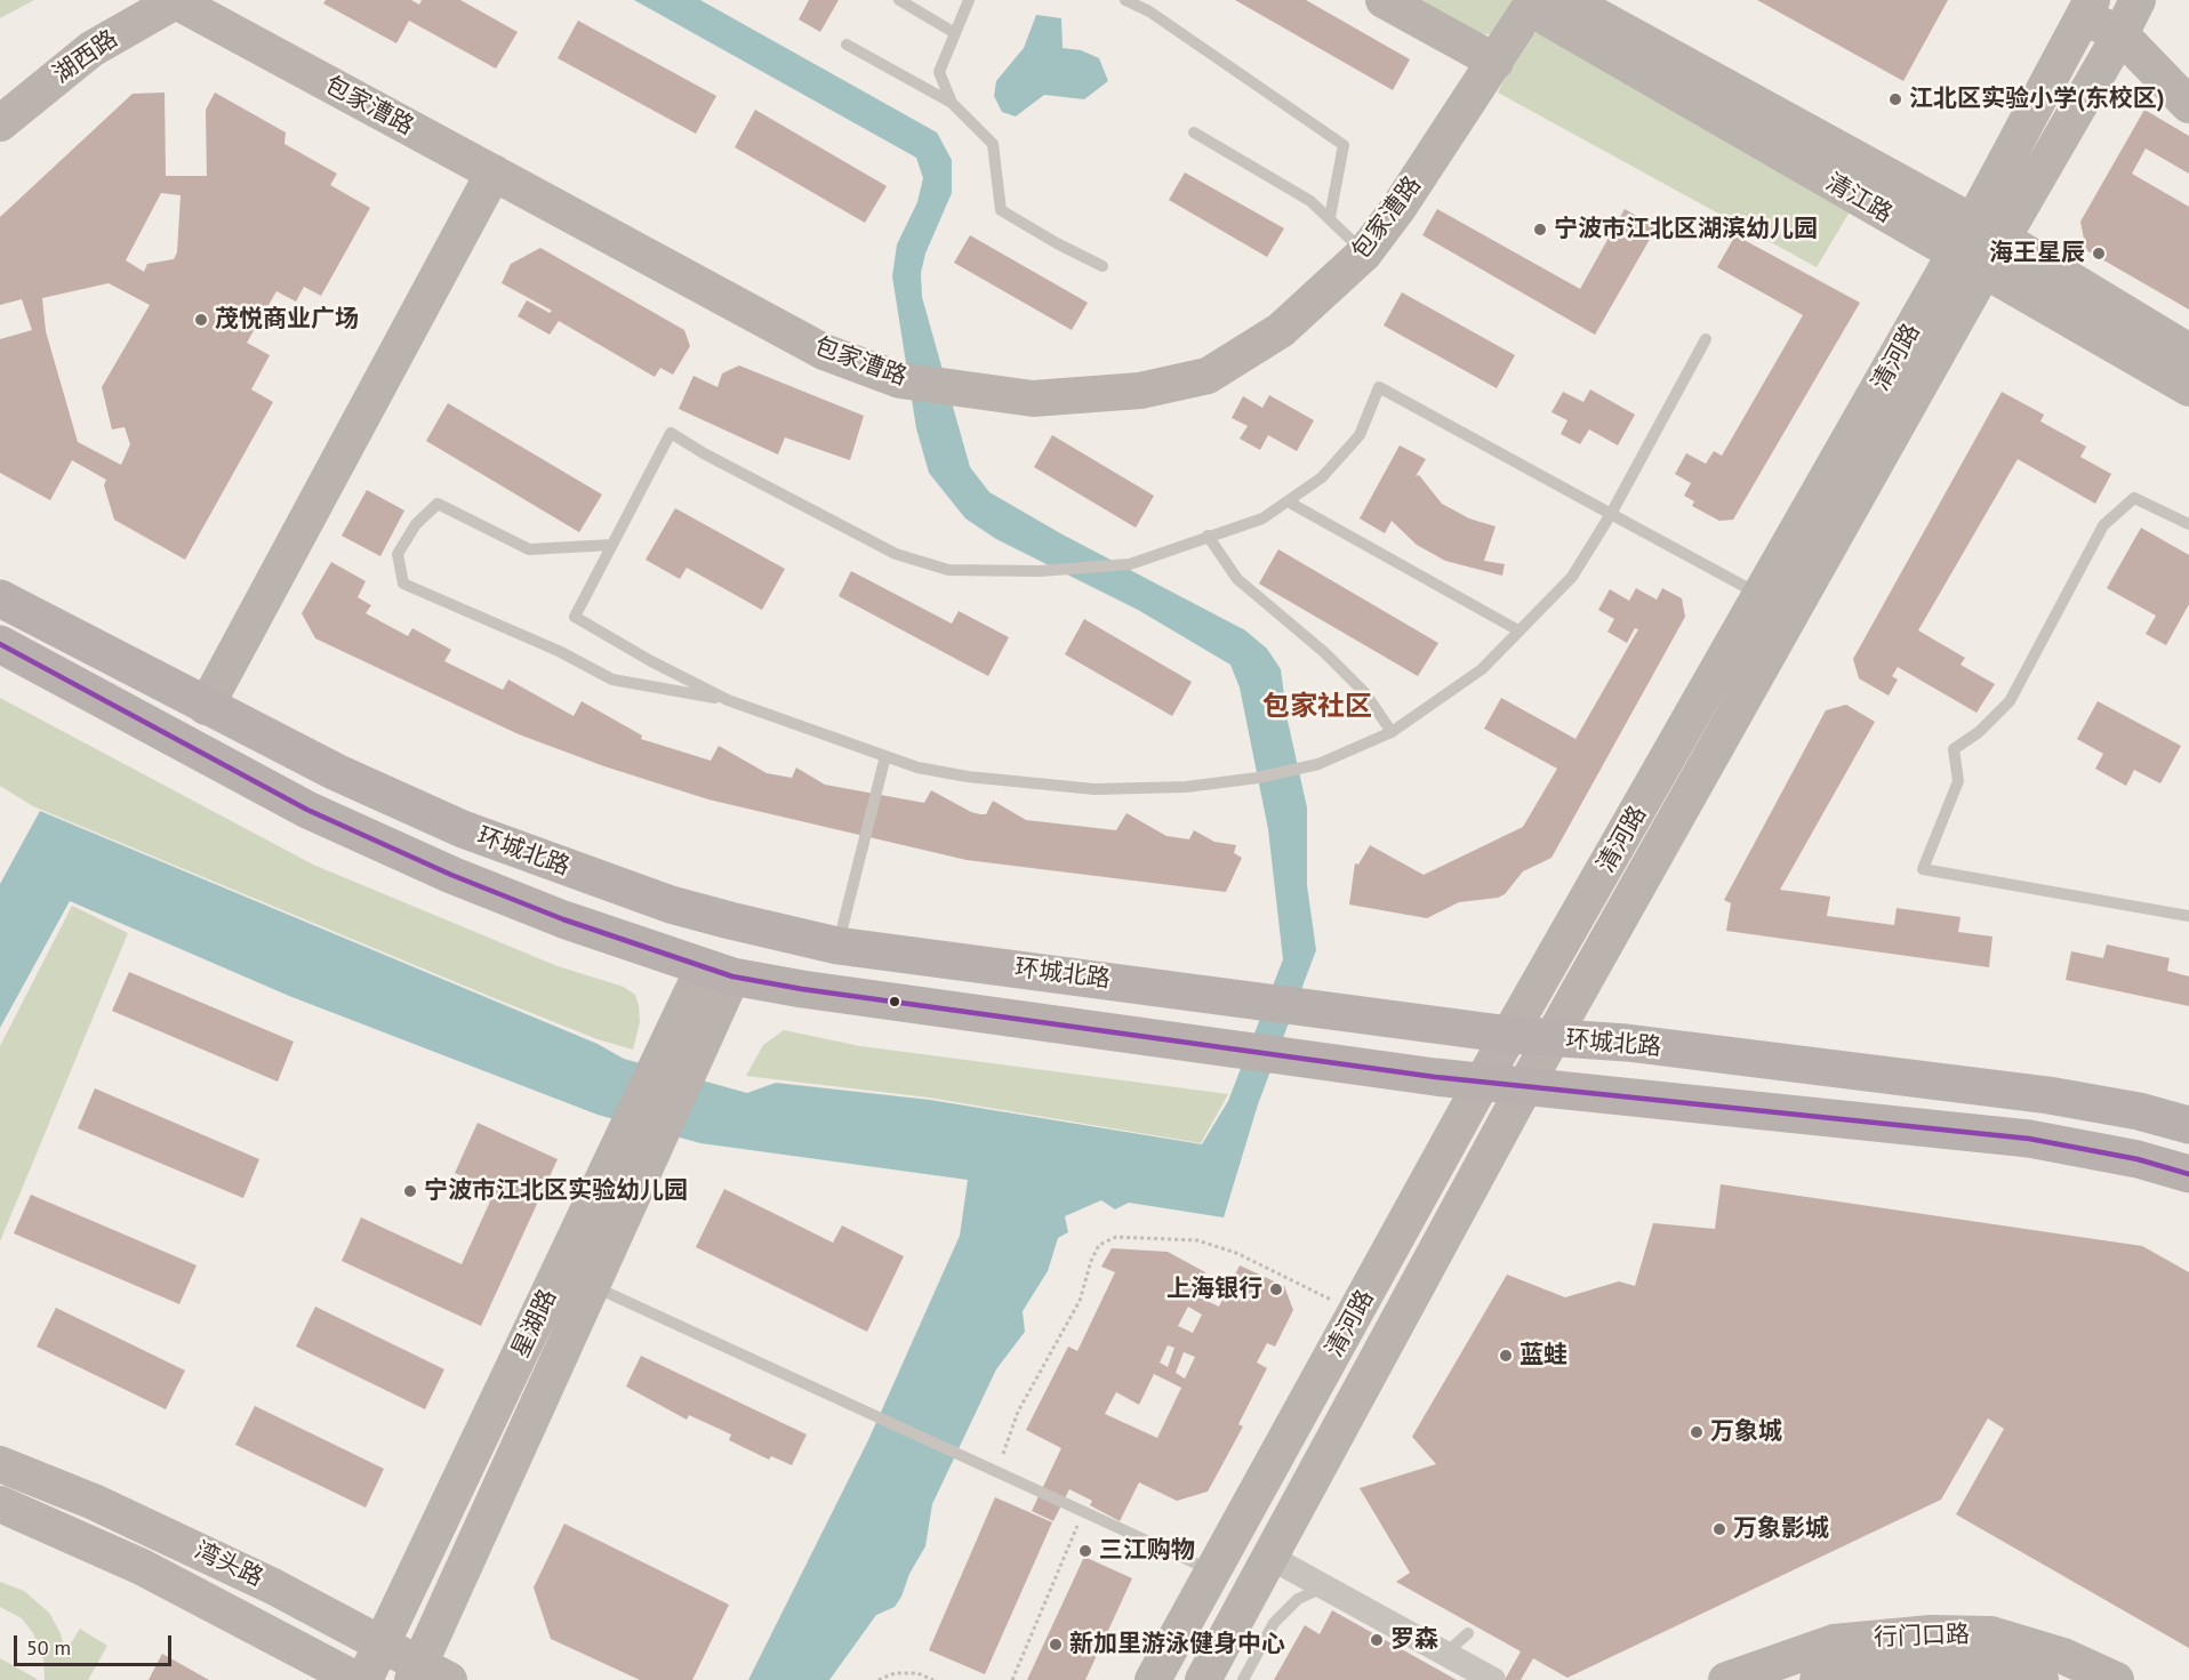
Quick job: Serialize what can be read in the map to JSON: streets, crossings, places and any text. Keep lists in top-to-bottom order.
{
  "streets": {
    "main road": ["环城北路"],
    "street": [
      "湖西路",
      "包家漕路",
      "清江路",
      "清河路",
      "星湖路",
      "湾头路",
      "行门口路"
    ]
  },
  "crossings": [
    ["湖西路", "包家漕路"],
    ["包家漕路", "清江路"],
    ["清江路", "清河路"],
    ["清河路", "环城北路"],
    ["环城北路", "星湖路"],
    ["星湖路", "湾头路"]
  ],
  "districts": ["包家社区"],
  "places": [
    "江北区实验小学(东校区)",
    "宁波市江北区湖滨幼儿园",
    "海王星辰",
    "茂悦商业广场",
    "宁波市江北区实验幼儿园",
    "上海银行",
    "蓝蛙",
    "万象城",
    "万象影城",
    "三江购物",
    "罗森",
    "新加里游泳健身中心"
  ],
  "scale_bar": "50 m"
}
